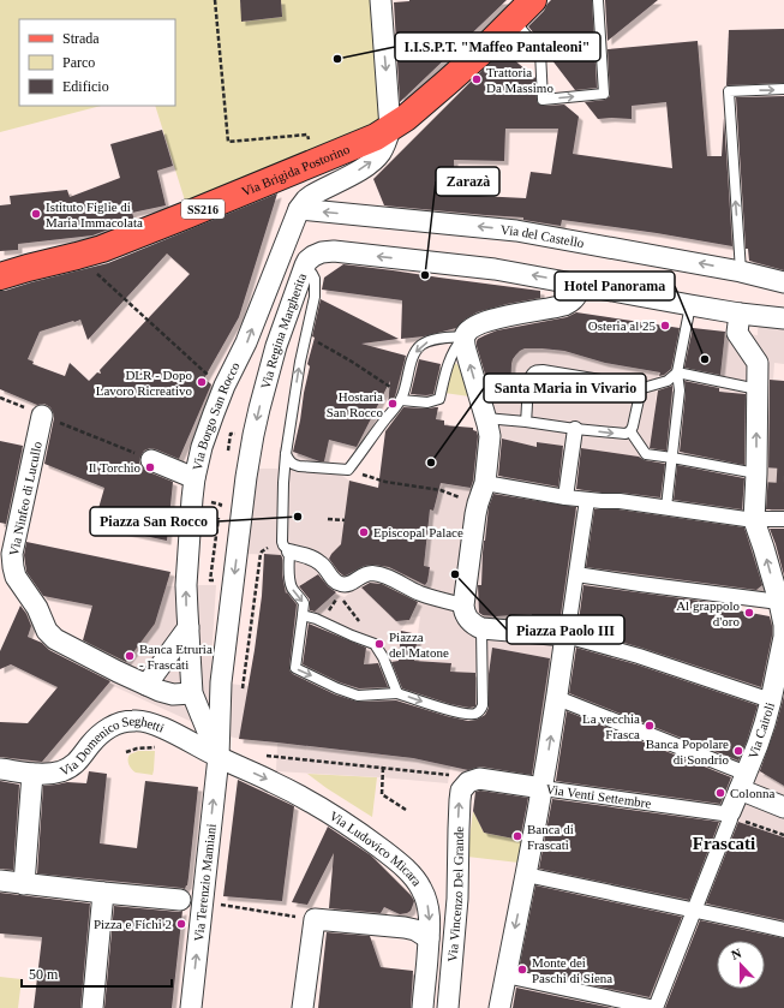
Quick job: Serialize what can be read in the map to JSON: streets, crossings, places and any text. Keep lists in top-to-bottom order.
{
  "streets": {
    "main road": ["Via Brigida Postorino", "SS216"],
    "street": [
      "Via del Castello",
      "Via Regina Margherita",
      "Via Borgo San Rocco",
      "Via Ninfeo di Lucullo",
      "Via Cairoli",
      "Via Domenico Seghetti",
      "Via Venti Settembre",
      "Via Ludovico Micara",
      "Via Terenzio Mamiani",
      "Via Vincenzo Del Grande"
    ]
  },
  "crossings": [
    ["Via Brigida Postorino", "SS216"],
    ["Via Brigida Postorino", "Via Borgo San Rocco"],
    ["SS216", "Via Borgo San Rocco"],
    ["Via del Castello", "Via Borgo San Rocco"],
    ["Via Regina Margherita", "Via Ninfeo di Lucullo"],
    ["Via Regina Margherita", "Via Terenzio Mamiani"],
    ["Via Borgo San Rocco", "Via Ninfeo di Lucullo"],
    ["Via Borgo San Rocco", "Via Domenico Seghetti"],
    ["Via Borgo San Rocco", "Via Ludovico Micara"],
    ["Via Borgo San Rocco", "Via Terenzio Mamiani"],
    ["Via Ninfeo di Lucullo", "Via Terenzio Mamiani"],
    ["Via Cairoli", "Via Venti Settembre"],
    ["Via Domenico Seghetti", "Via Ludovico Micara"],
    ["Via Domenico Seghetti", "Via Terenzio Mamiani"],
    ["Via Venti Settembre", "Via Vincenzo Del Grande"],
    ["Via Ludovico Micara", "Via Terenzio Mamiani"]
  ],
  "one_way": ["Via del Castello", "Via Borgo San Rocco", "Via Ludovico Micara"],
  "districts": ["Frascati"],
  "places": [
    "I.I.S.P.T. \"Maffeo Pantaleoni\"",
    "Trattoria Da Massimo",
    "Istituto Figlie di Maria Immacolata",
    "Zarazà",
    "Osteria al 25",
    "Hotel Panorama",
    "DLR - Dopo Lavoro Ricreativo",
    "Hostaria San Rocco",
    "Santa Maria in Vivario",
    "Il Torchio",
    "Piazza San Rocco",
    "Episcopal Palace",
    "Piazza Paolo III",
    "Al grappolo d'oro",
    "Piazza del Matone",
    "Banca Etruria - Frascati",
    "La vecchia Frasca",
    "Banca Popolare di Sondrio",
    "Colonna",
    "Banca di Frascati",
    "Pizza e Fichi 2",
    "Monte dei Paschi di Siena"
  ],
  "legend": ["Strada", "Parco", "Edificio"],
  "scale_bar": "50 m",
  "north": "top"
}
